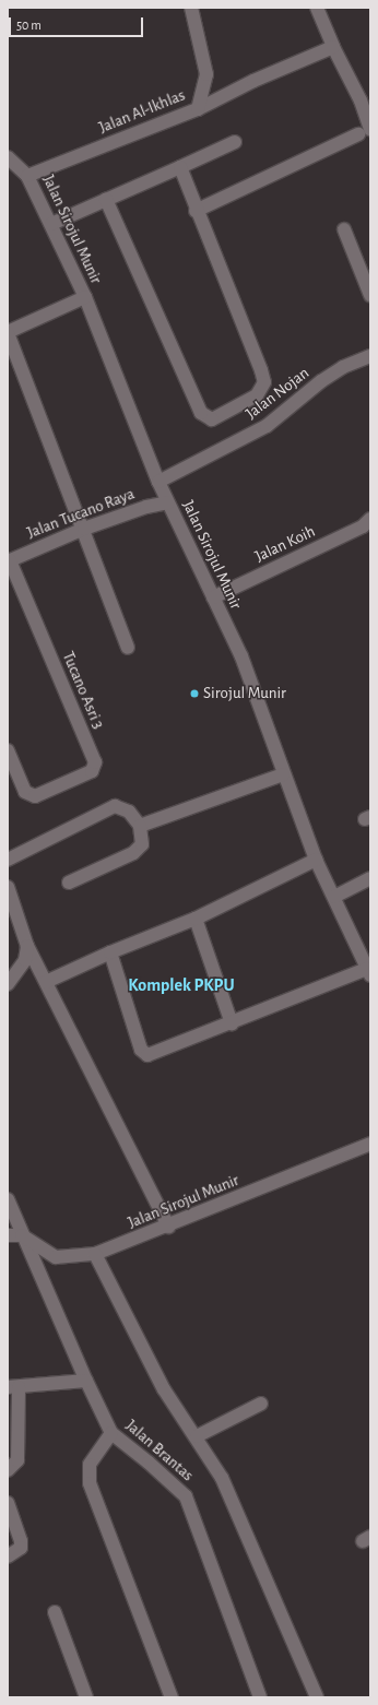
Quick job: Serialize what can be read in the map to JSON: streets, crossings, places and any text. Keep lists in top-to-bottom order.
{
  "streets": {
    "street": [
      "Jalan Al-Ikhlas",
      "Jalan Sirojul Munir",
      "Jalan Nojan",
      "Jalan Tucano Raya",
      "Jalan Koih",
      "Tucano Asri 3",
      "Jalan Brantas"
    ]
  },
  "crossings": [
    ["Jalan Al-Ikhlas", "Jalan Sirojul Munir"],
    ["Jalan Sirojul Munir", "Jalan Nojan"],
    ["Jalan Sirojul Munir", "Jalan Tucano Raya"],
    ["Jalan Sirojul Munir", "Jalan Koih"],
    ["Jalan Sirojul Munir", "Jalan Brantas"],
    ["Jalan Tucano Raya", "Tucano Asri 3"]
  ],
  "districts": ["Komplek PKPU"],
  "places": ["Sirojul Munir"],
  "scale_bar": "50 m"
}
